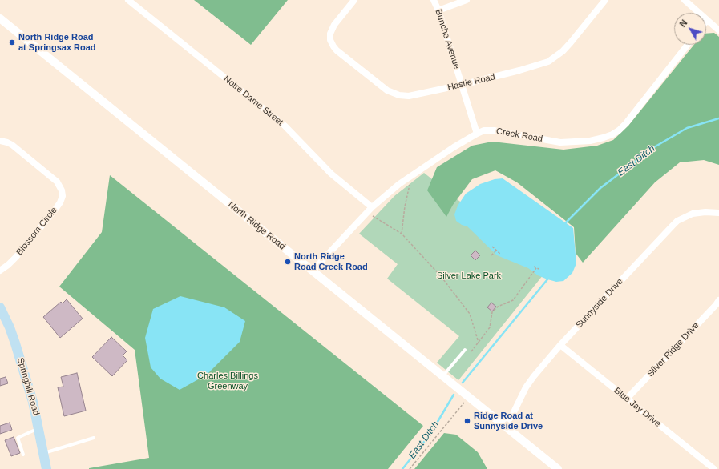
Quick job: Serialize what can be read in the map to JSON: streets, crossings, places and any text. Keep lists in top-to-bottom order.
{
  "streets": {
    "main road": ["Springhill Road"],
    "street": [
      "Bunche Avenue",
      "Hastie Road",
      "Notre Dame Street",
      "Creek Road",
      "North Ridge Road",
      "Blossom Circle",
      "Sunnyside Drive",
      "Silver Ridge Drive",
      "Blue Jay Drive"
    ]
  },
  "crossings": [
    ["Bunche Avenue", "Hastie Road"],
    ["Bunche Avenue", "Creek Road"],
    ["Notre Dame Street", "Creek Road"],
    ["Creek Road", "North Ridge Road"],
    ["North Ridge Road", "Sunnyside Drive"],
    ["Sunnyside Drive", "Blue Jay Drive"],
    ["Silver Ridge Drive", "Blue Jay Drive"]
  ],
  "water": ["East Ditch"],
  "parks": ["Silver Lake Park", "Charles Billings Greenway"],
  "places": ["North Ridge Road at Springsax Road", "North Ridge Road Creek Road", "Ridge Road at Sunnyside Drive"],
  "north": "top left"
}
